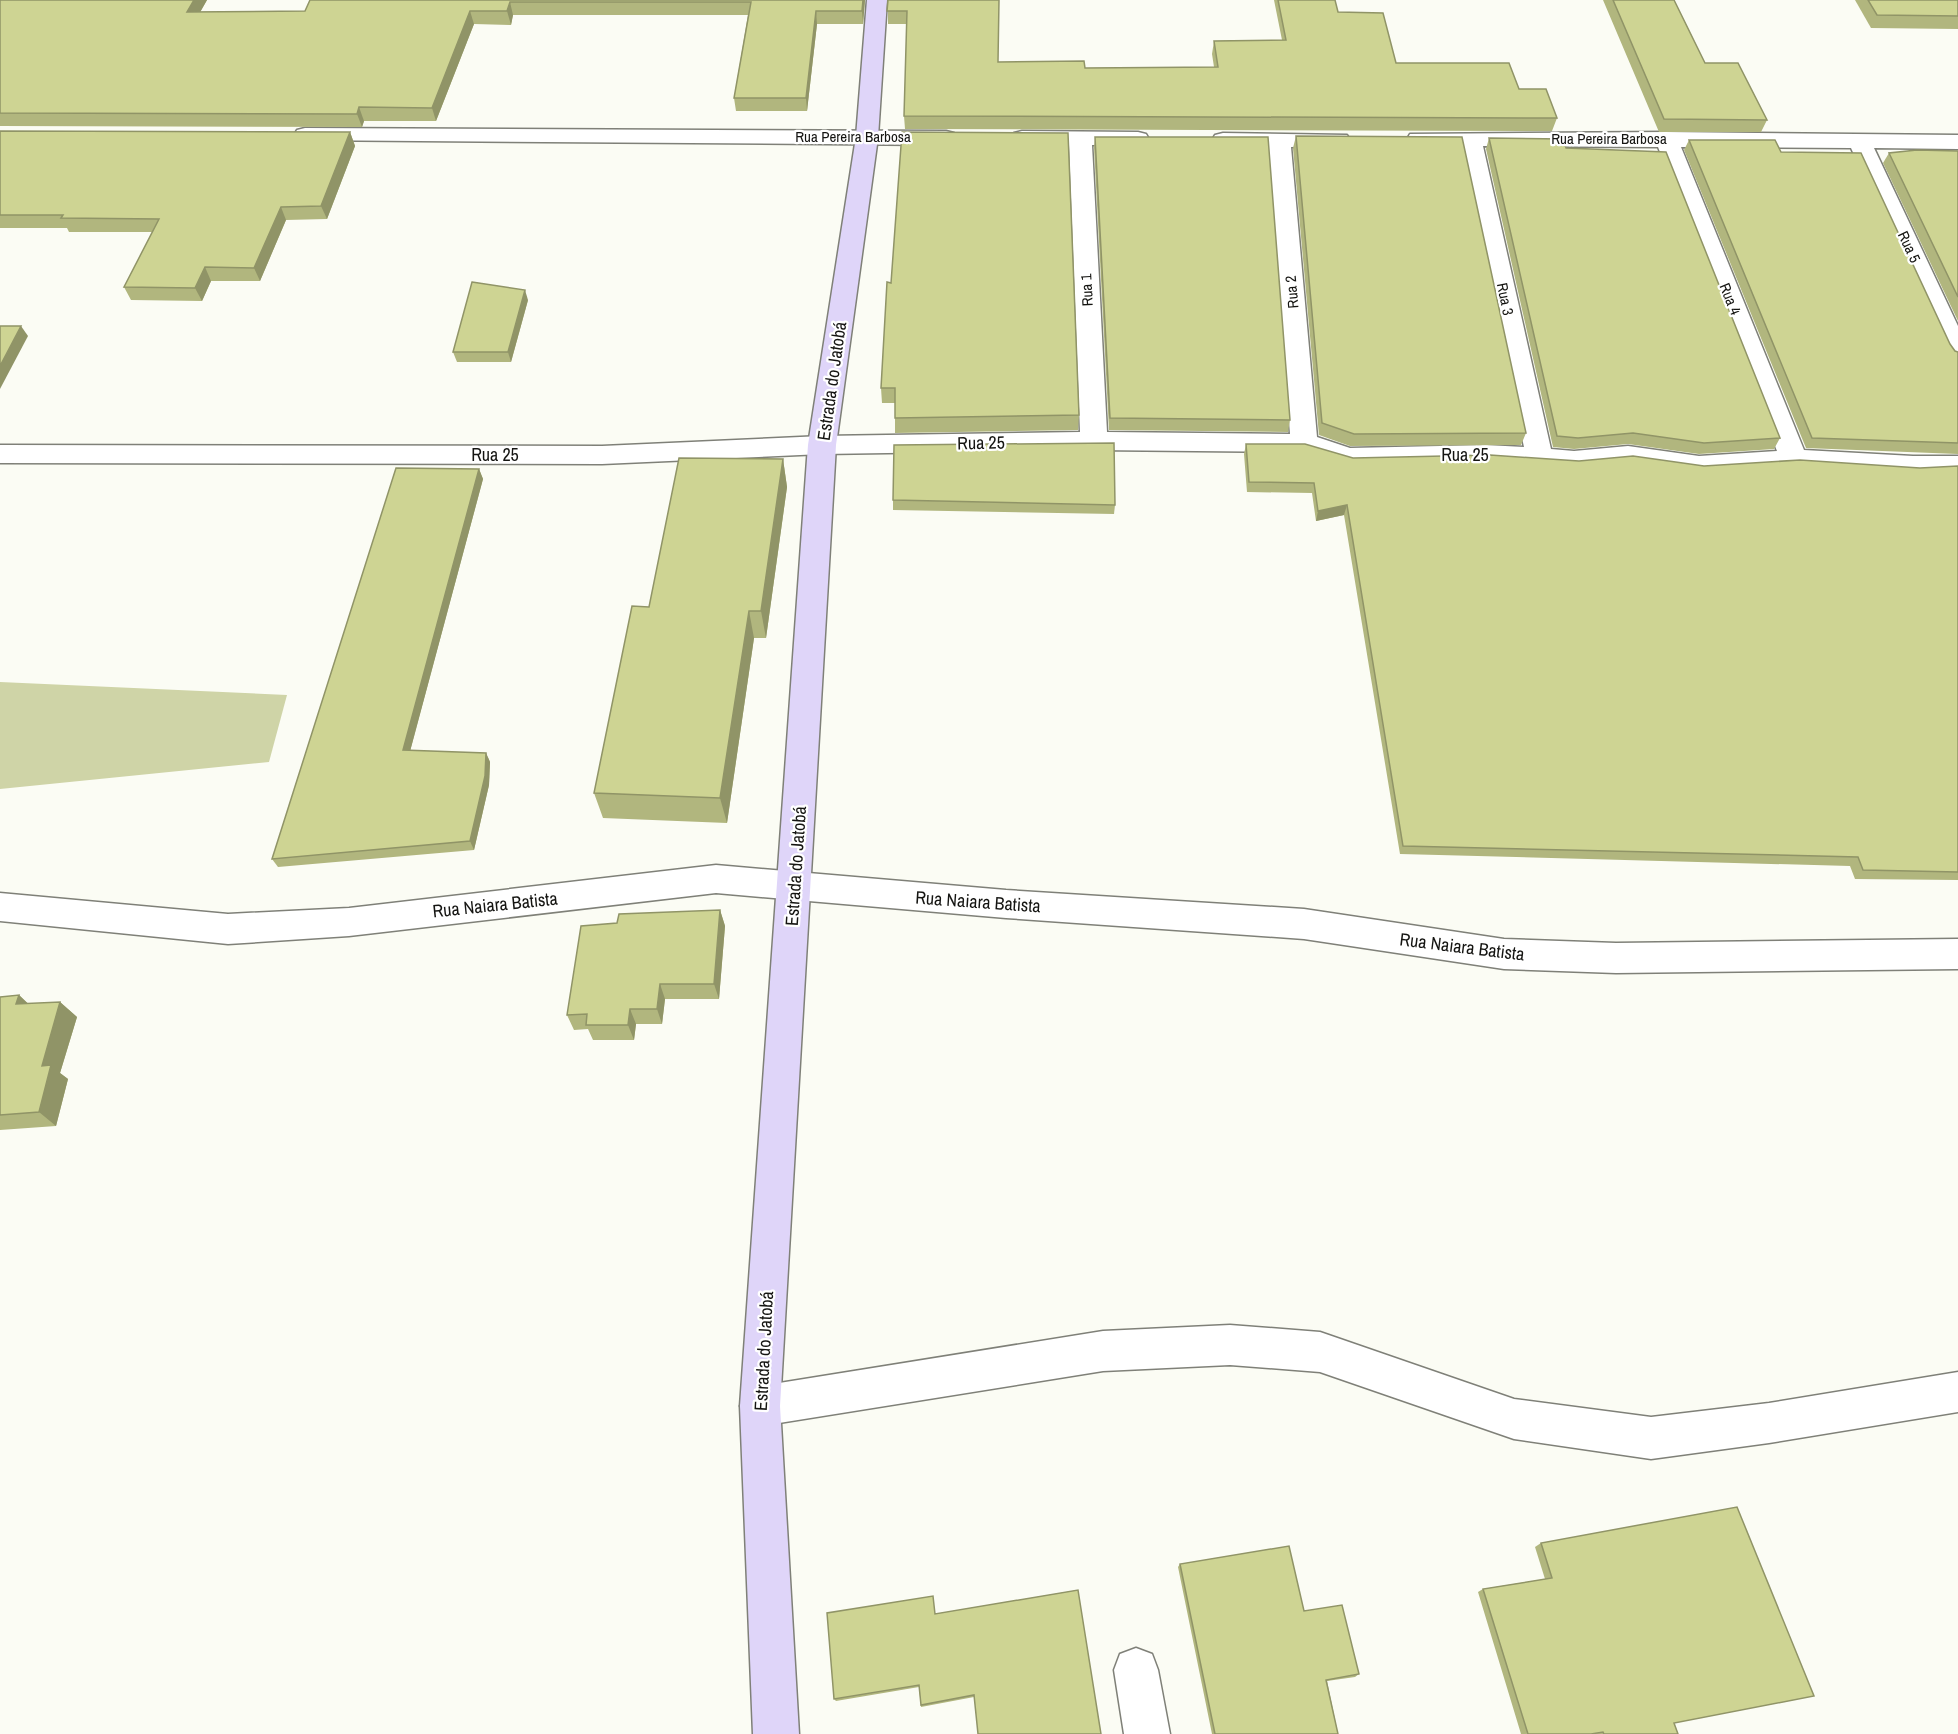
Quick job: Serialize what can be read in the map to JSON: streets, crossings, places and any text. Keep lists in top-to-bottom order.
{
  "streets": {
    "street": [
      "Rua Pereira Barbosa",
      "Rua 5",
      "Rua 1",
      "Rua 2",
      "Rua 3",
      "Rua 4",
      "Estrada do Jatobá",
      "Rua 25",
      "Rua Naiara Batista"
    ]
  },
  "crossings": [
    ["Rua Pereira Barbosa", "Rua 5"],
    ["Rua Pereira Barbosa", "Rua 3"],
    ["Rua Pereira Barbosa", "Rua 4"],
    ["Rua Pereira Barbosa", "Estrada do Jatobá"],
    ["Rua 1", "Rua 25"],
    ["Rua 2", "Rua 25"],
    ["Rua 3", "Rua 25"],
    ["Rua 4", "Rua 25"],
    ["Estrada do Jatobá", "Rua 25"],
    ["Estrada do Jatobá", "Rua Naiara Batista"]
  ]
}
